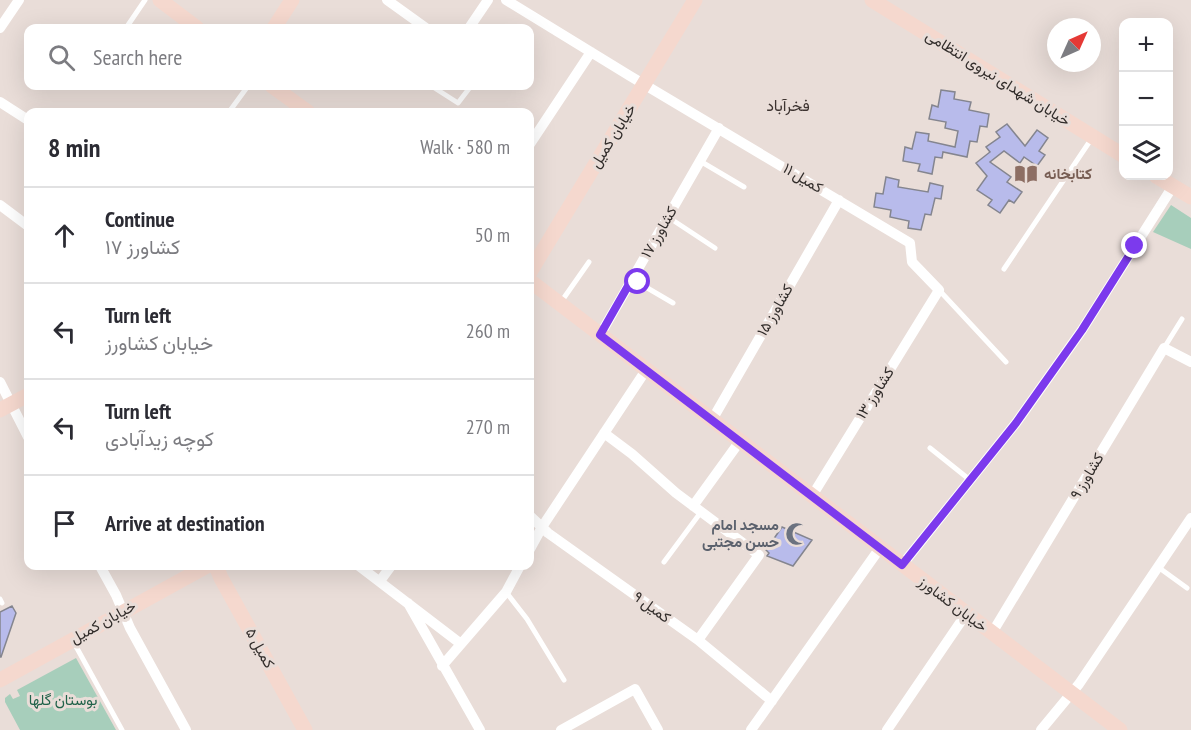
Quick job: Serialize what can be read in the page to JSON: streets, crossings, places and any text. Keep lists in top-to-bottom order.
{
  "streets": {
    "street": [
      "خیابان شهدای نیروی انتظامی",
      "خیابان کمیل",
      "کمیل ۱۱",
      "کشاورز ۱۷",
      "کشاورز ۱۵",
      "کشاورز ۱۳",
      "کشاورز ۹",
      "خیابان کشاورز",
      "کمیل ۹",
      "کمیل ۵"
    ]
  },
  "crossings": [
    ["خیابان کمیل", "کمیل ۱۱"],
    ["کمیل ۱۱", "کشاورز ۱۷"],
    ["کمیل ۱۱", "کشاورز ۱۵"],
    ["کمیل ۱۱", "کشاورز ۱۳"],
    ["کشاورز ۱۷", "خیابان کشاورز"],
    ["کشاورز ۱۵", "خیابان کشاورز"],
    ["کشاورز ۱۳", "خیابان کشاورز"],
    ["کشاورز ۹", "خیابان کشاورز"]
  ],
  "districts": ["فخرآباد"],
  "parks": ["بوستان گلها"],
  "places": {
    "library": ["کتابخانه"],
    "mosque": ["مسجد امام حسن مجتبی"]
  },
  "north": "top right",
  "page": {
    "map_buttons": ["+", "−"],
    "search": "Search here",
    "heading": ["8 min", "Walk · 580 m"],
    "list": [
      ["Continue", "کشاورز ۱۷", "50 m"],
      ["Turn left", "خیابان کشاورز", "260 m"],
      ["Turn left", "کوچه زیدآبادی", "270 m"],
      "Arrive at destination"
    ]
  }
}
